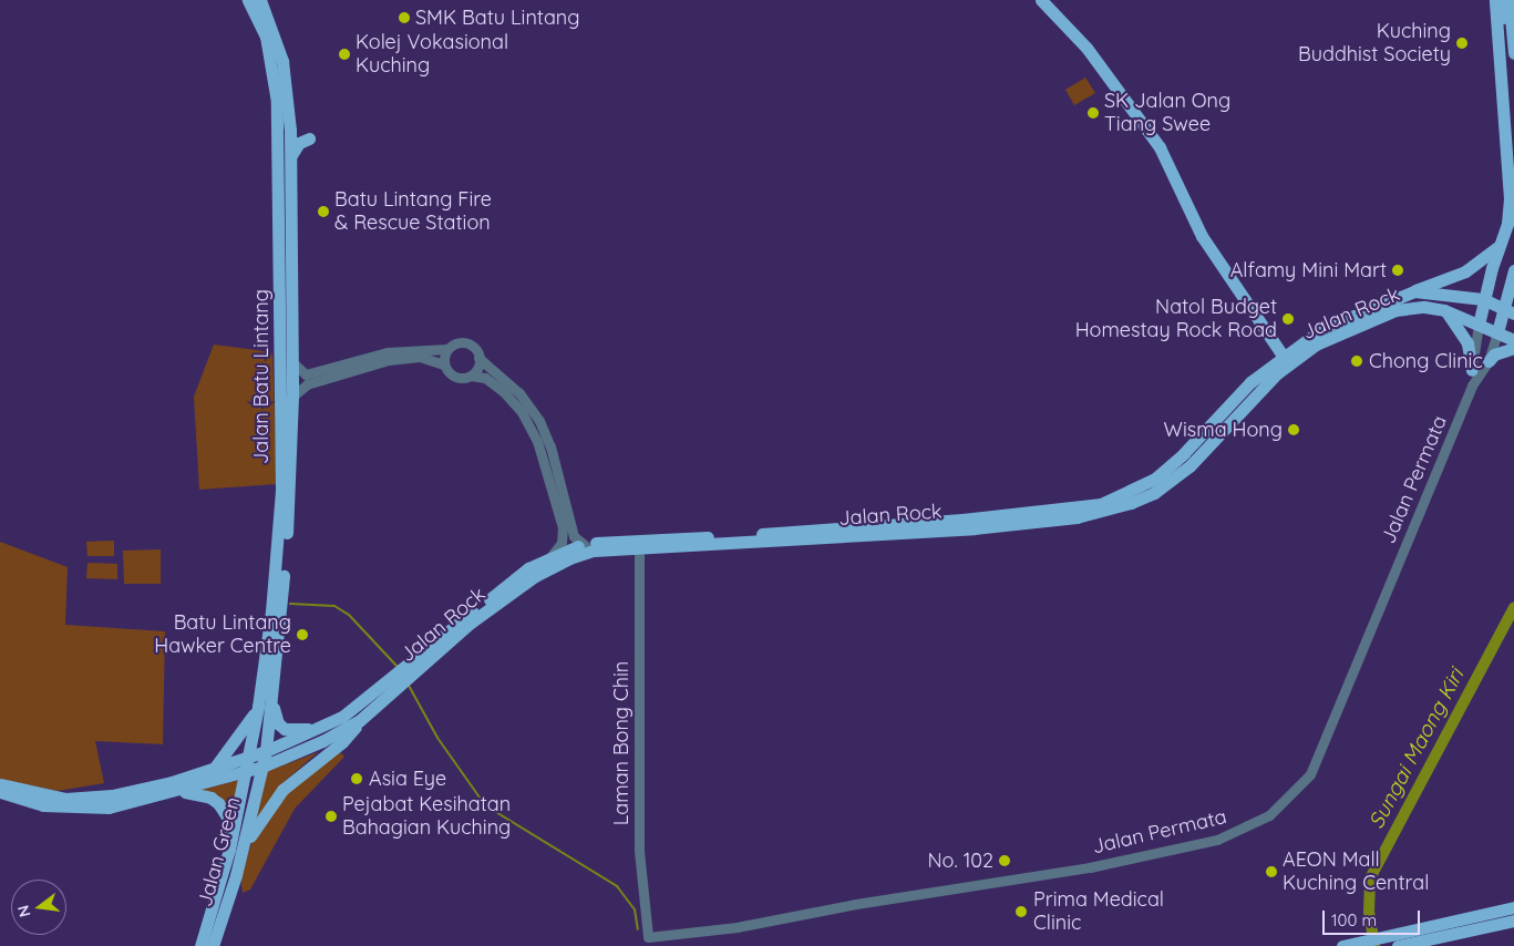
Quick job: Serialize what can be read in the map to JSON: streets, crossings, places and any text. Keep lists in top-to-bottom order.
{
  "streets": {
    "main road": ["Jalan Rock", "Jalan Batu Lintang", "Jalan Green"],
    "street": ["Jalan Permata", "Laman Bong Chin"]
  },
  "crossings": [
    ["Jalan Rock", "Jalan Batu Lintang"],
    ["Jalan Rock", "Laman Bong Chin"],
    ["Jalan Rock", "Jalan Green"],
    ["Jalan Batu Lintang", "Jalan Green"],
    ["Jalan Permata", "Laman Bong Chin"]
  ],
  "water": ["Sungai Maong Kiri"],
  "places": [
    "SMK Batu Lintang",
    "Kuching Buddhist Society",
    "Kolej Vokasional Kuching",
    "SK Jalan Ong Tiang Swee",
    "Batu Lintang Fire & Rescue Station",
    "Alfamy Mini Mart",
    "Natol Budget Homestay Rock Road",
    "Chong Clinic",
    "Wisma Hong",
    "Batu Lintang Hawker Centre",
    "Asia Eye",
    "Pejabat Kesihatan Bahagian Kuching",
    "No. 102",
    "AEON Mall Kuching Central",
    "Prima Medical Clinic"
  ],
  "scale_bar": "100 m",
  "north": "left"
}
